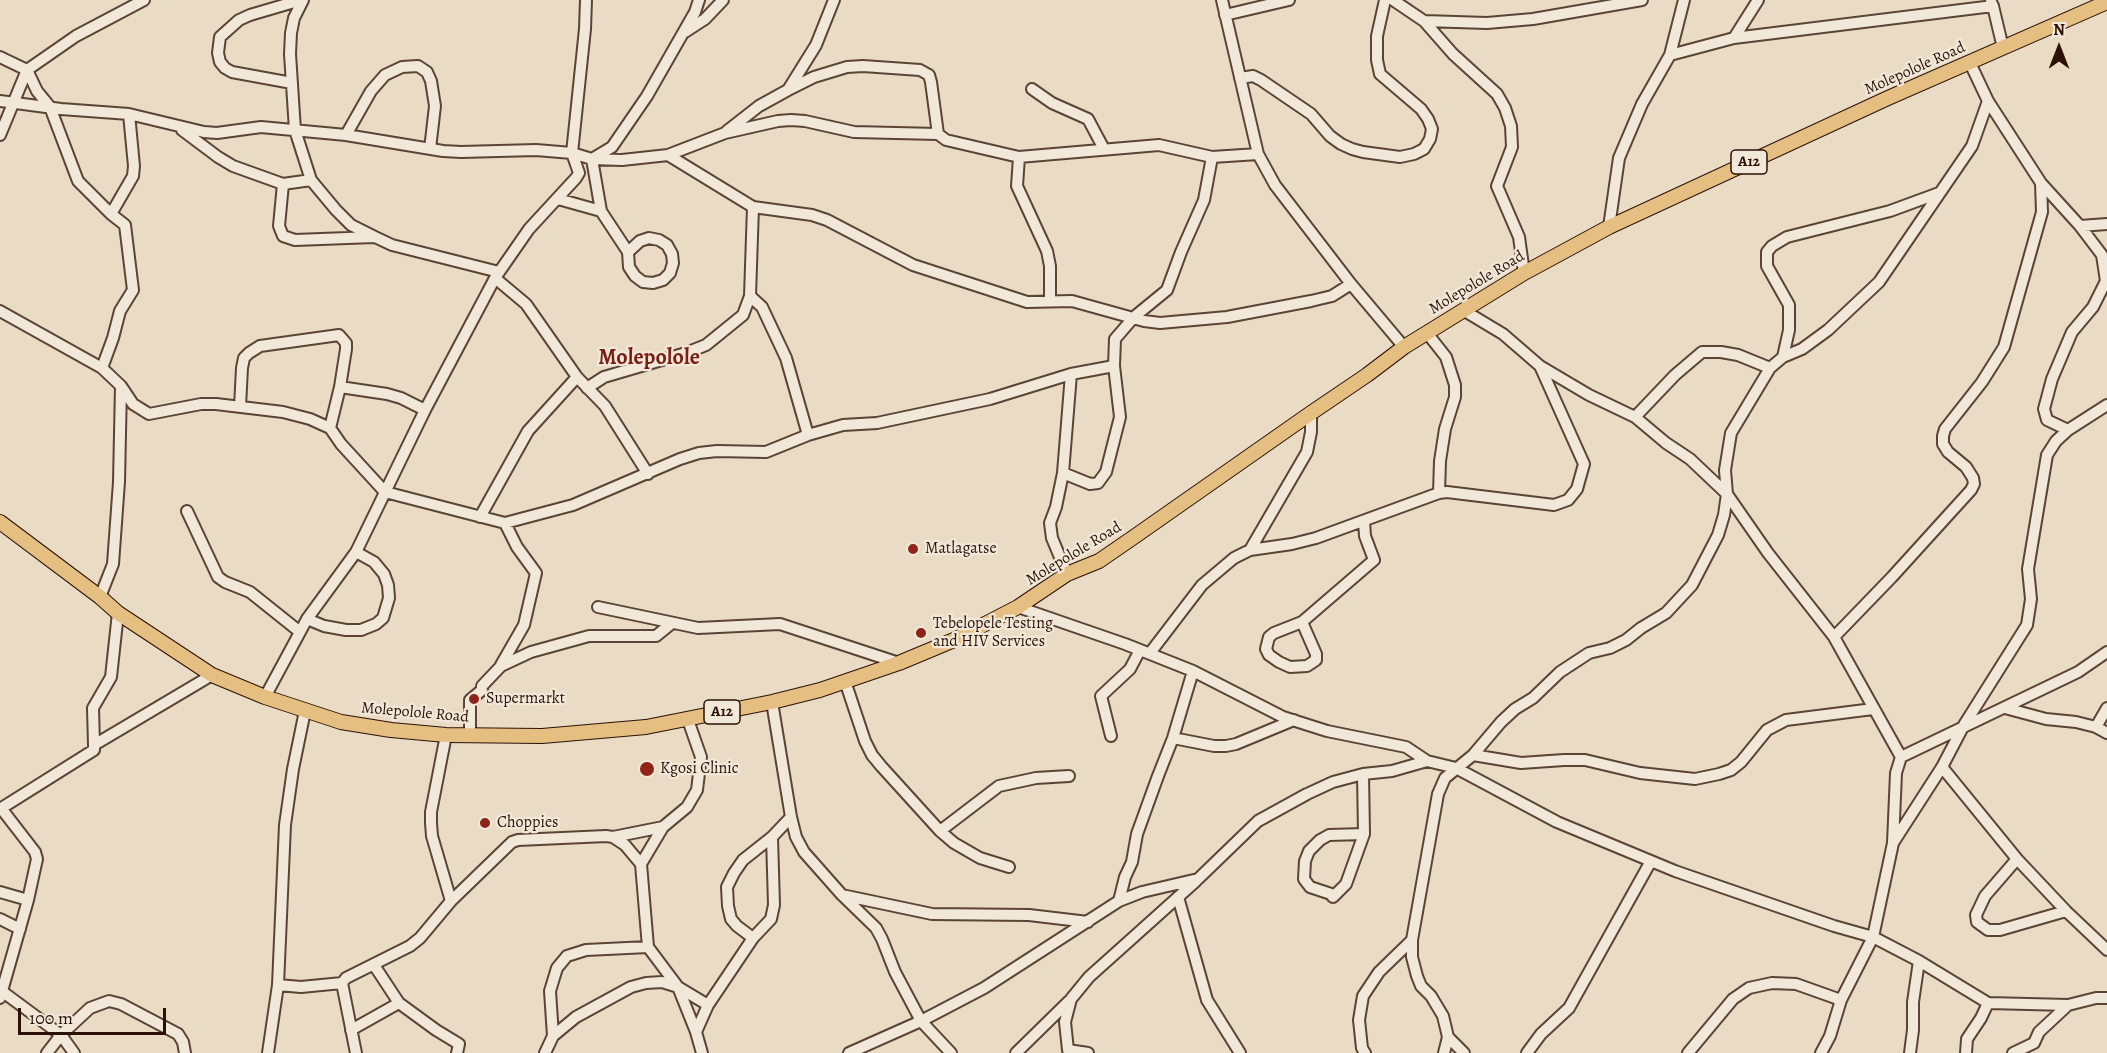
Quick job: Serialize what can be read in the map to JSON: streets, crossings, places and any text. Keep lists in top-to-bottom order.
{
  "streets": {
    "main road": ["Molepolole Road", "A12"]
  },
  "districts": ["Molepolole"],
  "places": [
    "Matlagatse",
    "Tebelopele Testing and HIV Services",
    "Supermarkt",
    "Kgosi Clinic",
    "Choppies"
  ],
  "scale_bar": "100 m",
  "north": "top"
}
